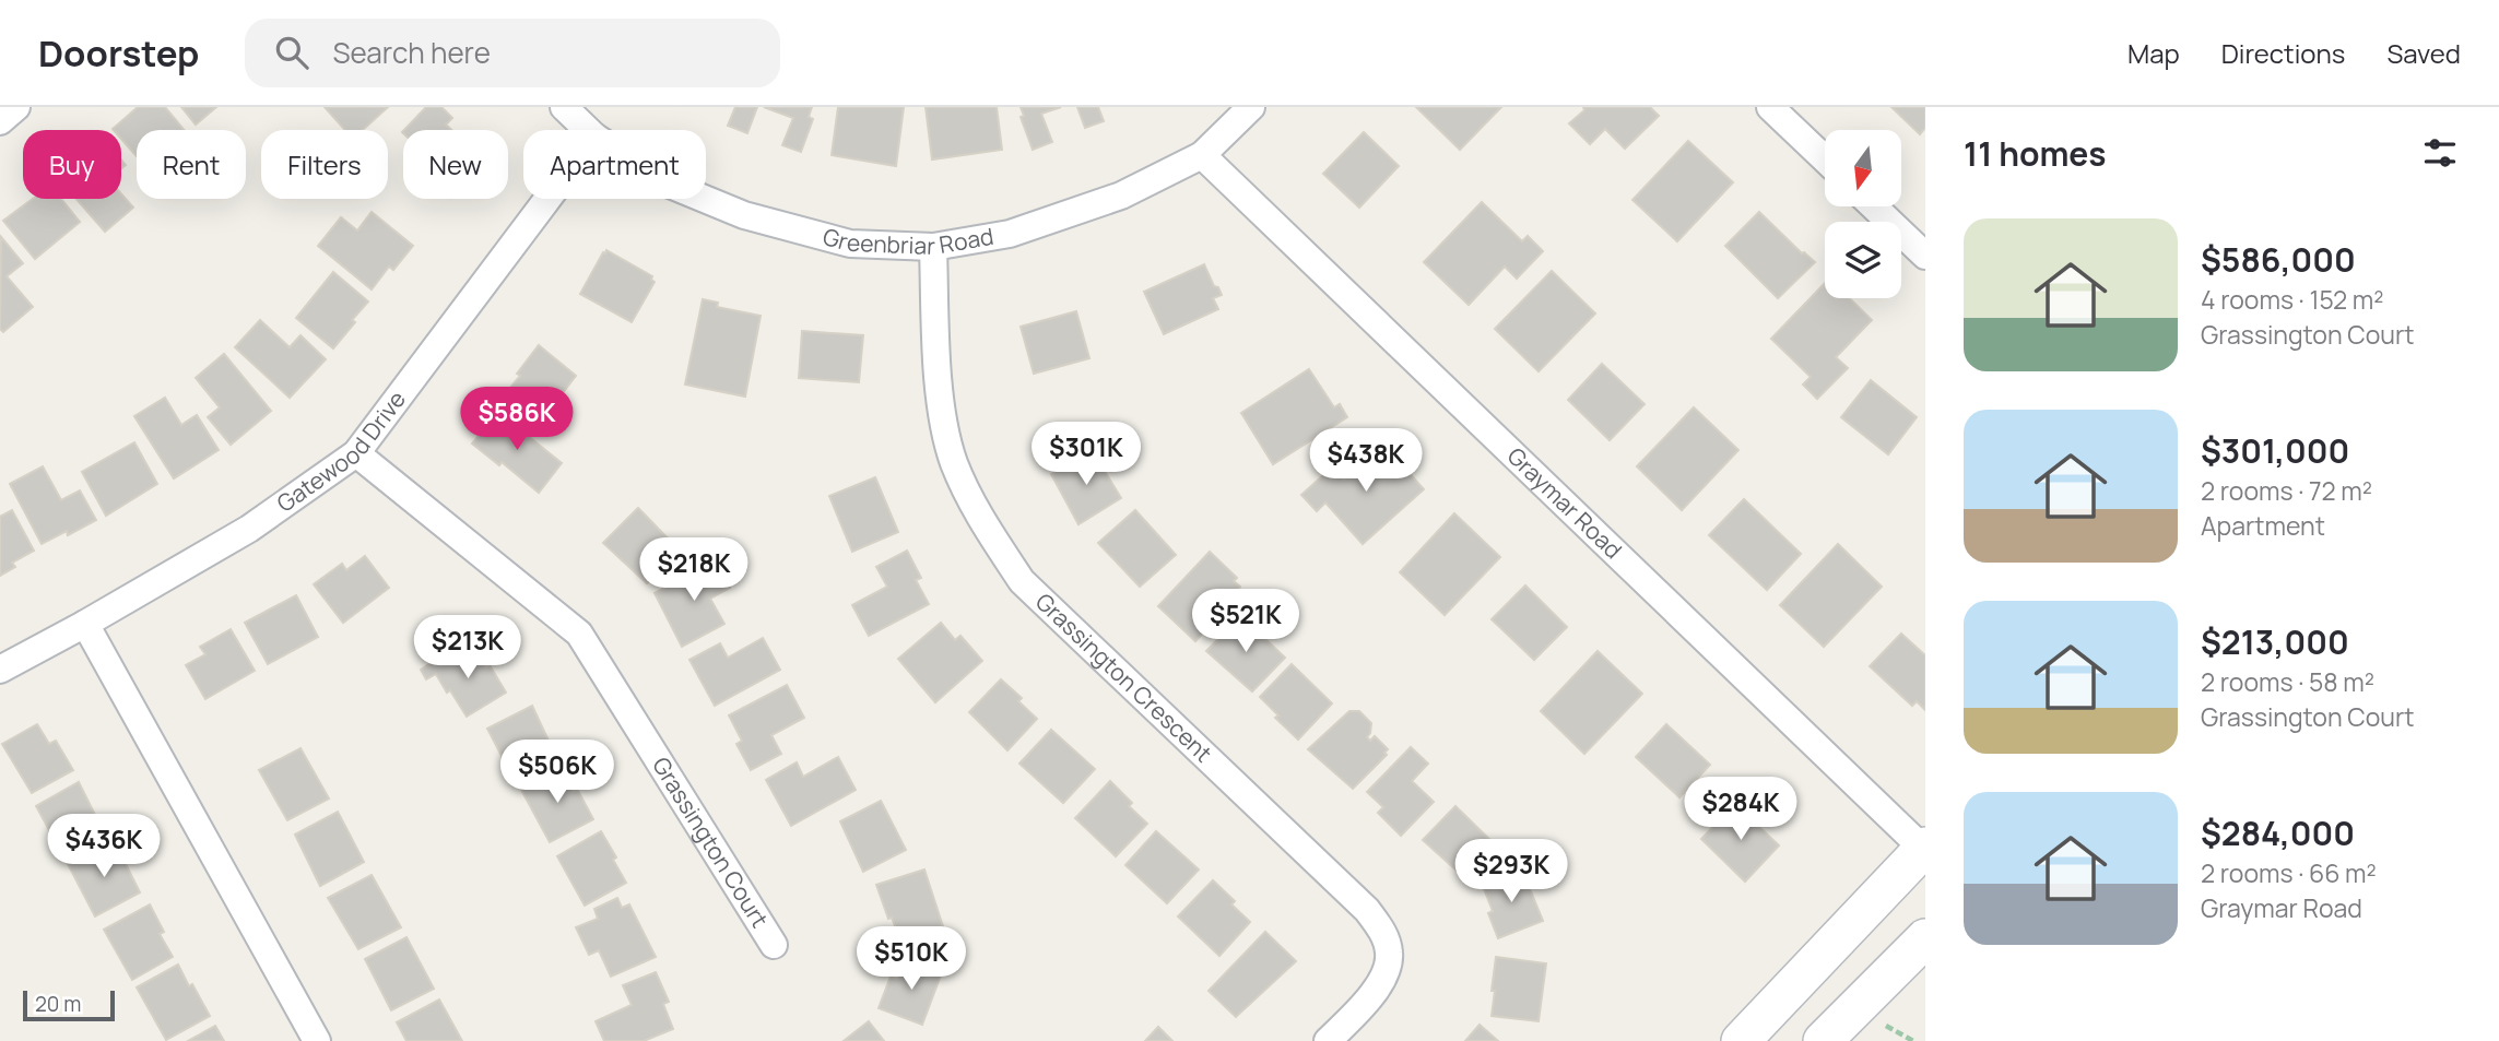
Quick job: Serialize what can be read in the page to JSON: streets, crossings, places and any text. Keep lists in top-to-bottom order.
{
  "streets": {
    "street": [
      "Greenbriar Road",
      "Gatewood Drive",
      "Graymar Road",
      "Grassington Crescent",
      "Grassington Court"
    ]
  },
  "crossings": [
    ["Greenbriar Road", "Graymar Road"],
    ["Greenbriar Road", "Grassington Crescent"],
    ["Gatewood Drive", "Grassington Court"]
  ],
  "scale_bar": "20 m",
  "north": "bottom",
  "page": {
    "header": "Doorstep",
    "search": "Search here",
    "nav": ["Map", "Directions", "Saved"],
    "heading": "11 homes",
    "chip": [
      "Buy",
      "Rent",
      "Filters",
      "New",
      "Apartment"
    ],
    "list": [
      {
        "name": "$586,000",
        "note": "4 rooms · 152 m² · Grassington Court"
      },
      {
        "name": "$301,000",
        "note": "2 rooms · 72 m² · Apartment"
      },
      {
        "name": "$213,000",
        "note": "2 rooms · 58 m² · Grassington Court"
      },
      {
        "name": "$284,000",
        "note": "2 rooms · 66 m² · Graymar Road"
      }
    ],
    "price": [
      "$586K",
      "$301K",
      "$438K",
      "$218K",
      "$521K",
      "$213K",
      "$506K",
      "$284K",
      "$436K",
      "$293K",
      "$510K"
    ],
    "scale": "20 m"
  }
}
